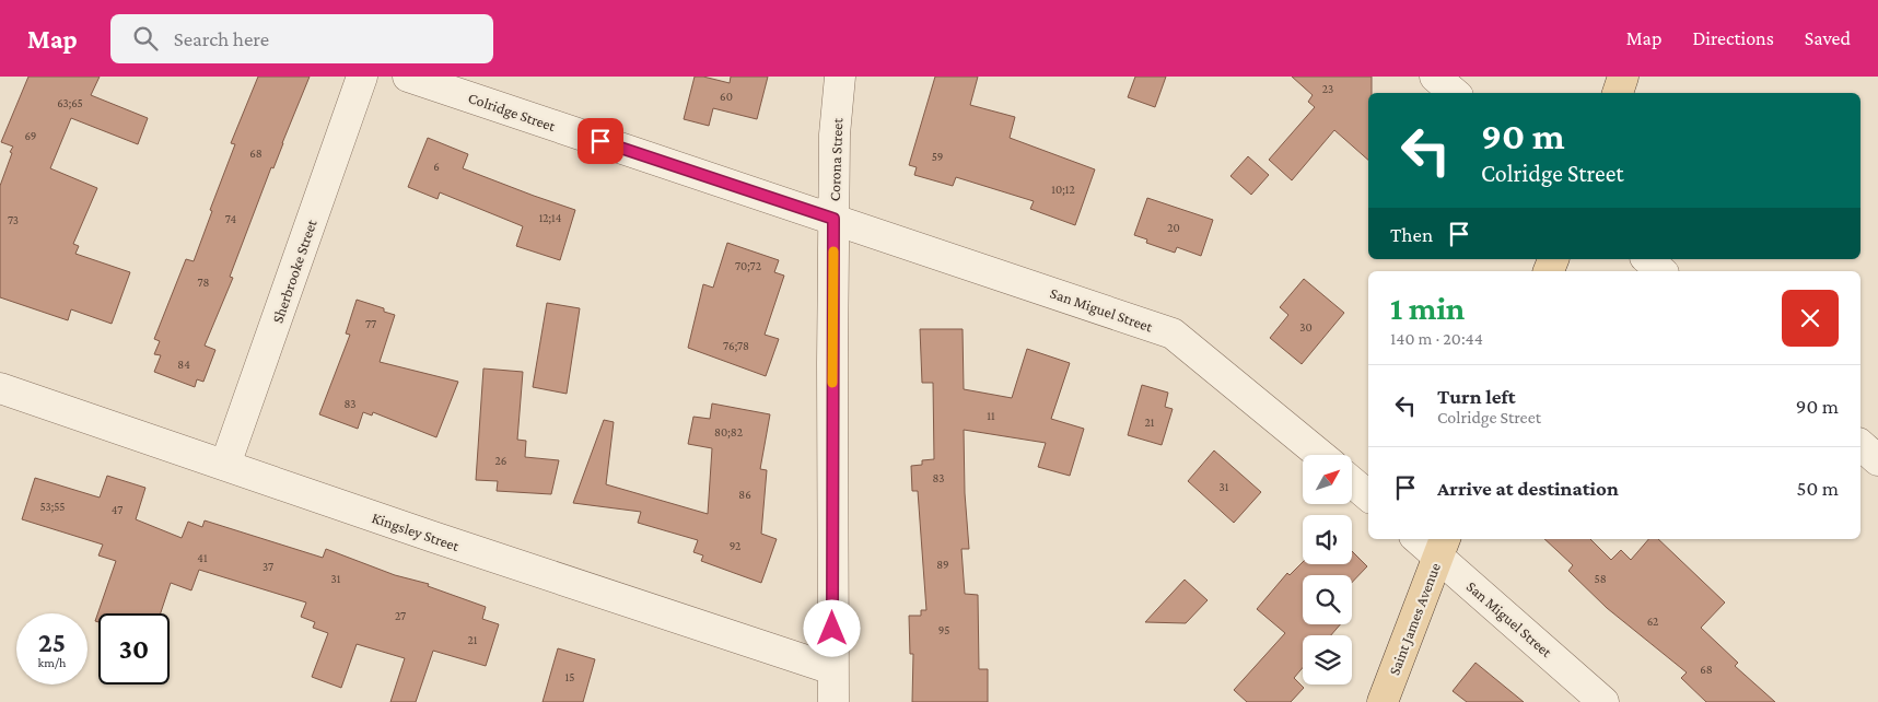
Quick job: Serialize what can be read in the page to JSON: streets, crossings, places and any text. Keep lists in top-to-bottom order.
{
  "streets": {
    "main road": ["Saint James Avenue"],
    "street": [
      "Colridge Street",
      "Corona Street",
      "Sherbrooke Street",
      "San Miguel Street",
      "Kingsley Street"
    ]
  },
  "crossings": [
    ["Colridge Street", "Corona Street"],
    ["Colridge Street", "San Miguel Street"],
    ["Corona Street", "San Miguel Street"],
    ["Corona Street", "Kingsley Street"],
    ["Sherbrooke Street", "Kingsley Street"],
    ["San Miguel Street", "Saint James Avenue"]
  ],
  "house_numbers": [
    "23",
    "60",
    "63;65",
    "69",
    "68",
    "59",
    "6",
    "10;12",
    "12;14",
    "74",
    "73",
    "20",
    "70;72",
    "78",
    "77",
    "30",
    "76;78",
    "84",
    "83",
    "11",
    "21",
    "80;82",
    "26",
    "83",
    "31",
    "86",
    "53;55",
    "47",
    "92",
    "41",
    "89",
    "37",
    "31",
    "58",
    "27",
    "62",
    "95",
    "21",
    "68",
    "15"
  ],
  "north": "top right",
  "page": {
    "header": "Map",
    "search": "Search here",
    "nav": ["Map", "Directions", "Saved"],
    "turn": ["90 m", "Colridge Street"],
    "then": "Then",
    "heading": ["1 min", "140 m · 20:44"],
    "list": [
      {
        "name": "Turn left",
        "note": "Colridge Street",
        "value": "90 m"
      },
      {
        "name": "Arrive at destination",
        "value": "50 m"
      }
    ],
    "speed": "25 km/h",
    "limit": "30"
  }
}
